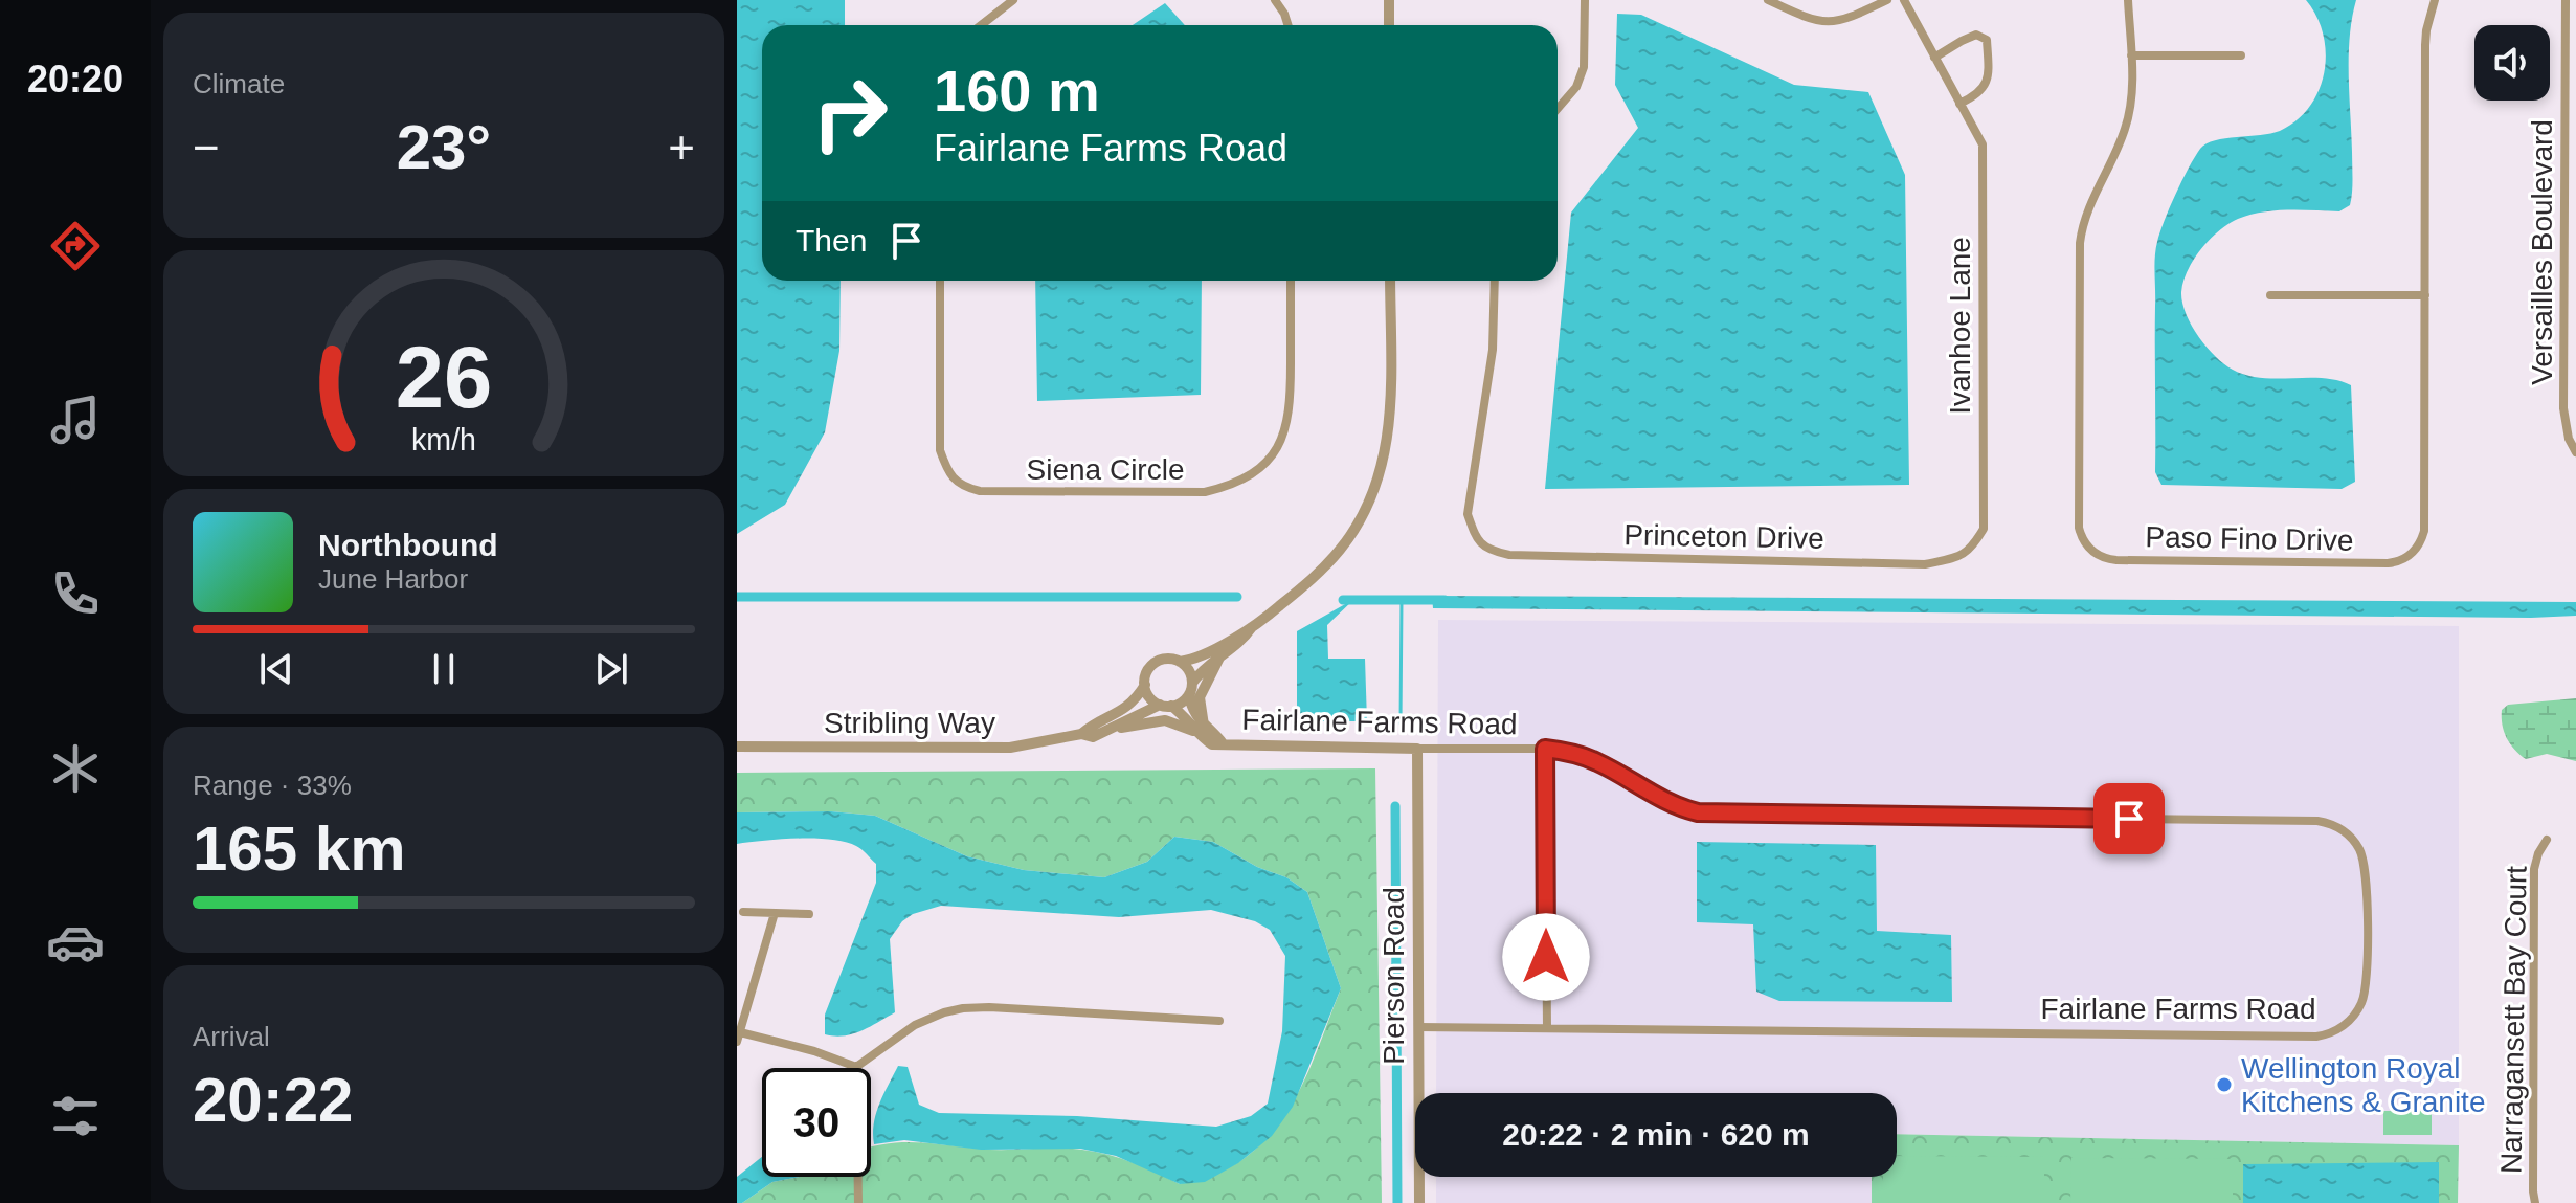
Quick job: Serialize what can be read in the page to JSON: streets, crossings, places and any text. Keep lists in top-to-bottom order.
{
  "streets": {
    "street": [
      "Versailles Boulevard",
      "Ivanhoe Lane",
      "Siena Circle",
      "Princeton Drive",
      "Paso Fino Drive",
      "Fairlane Farms Road",
      "Stribling Way",
      "Pierson Road",
      "Narragansett Bay Court"
    ]
  },
  "crossings": [
    ["Ivanhoe Lane", "Princeton Drive"],
    ["Fairlane Farms Road", "Stribling Way"],
    ["Fairlane Farms Road", "Pierson Road"]
  ],
  "places": ["Wellington Royal Kitchens & Granite"],
  "page": {
    "tabs": "20:20",
    "tile": [
      "Climate",
      ["Range · 33%", "165 km"],
      ["Arrival", "20:22"]
    ],
    "turn": ["160 m", "Fairlane Farms Road"],
    "heat": ["−", "23°", "+"],
    "then": "Then",
    "song": ["Northbound", "June Harbor"],
    "limit": "30",
    "trip": "20:22 · 2 min · 620 m",
    "gauge": ["26", "km/h"]
  }
}
